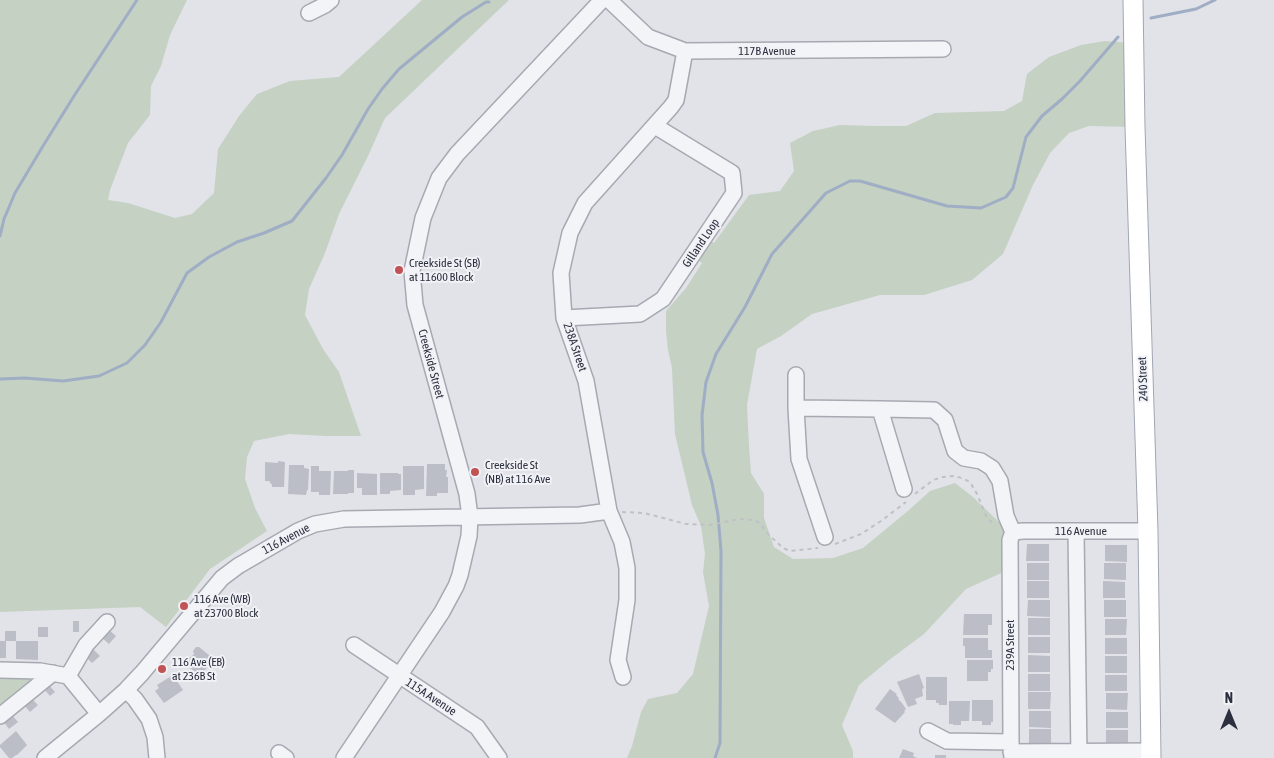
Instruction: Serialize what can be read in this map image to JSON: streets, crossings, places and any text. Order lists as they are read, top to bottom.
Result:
{
  "streets": {
    "main road": ["240 Street"],
    "street": [
      "117B Avenue",
      "Gilland Loop",
      "238A Street",
      "Creekside Street",
      "116 Avenue",
      "239A Street",
      "115A Avenue"
    ]
  },
  "crossings": [
    ["117B Avenue", "238A Street"],
    ["Gilland Loop", "238A Street"],
    ["238A Street", "116 Avenue"],
    ["Creekside Street", "116 Avenue"],
    ["Creekside Street", "115A Avenue"],
    ["240 Street", "116 Avenue"],
    ["116 Avenue", "239A Street"]
  ],
  "places": [
    "Creekside St (SB) at 11600 Block",
    "Creekside St (NB) at 116 Ave",
    "116 Ave (WB) at 23700 Block",
    "116 Ave (EB) at 236B St"
  ],
  "north": "top"
}
